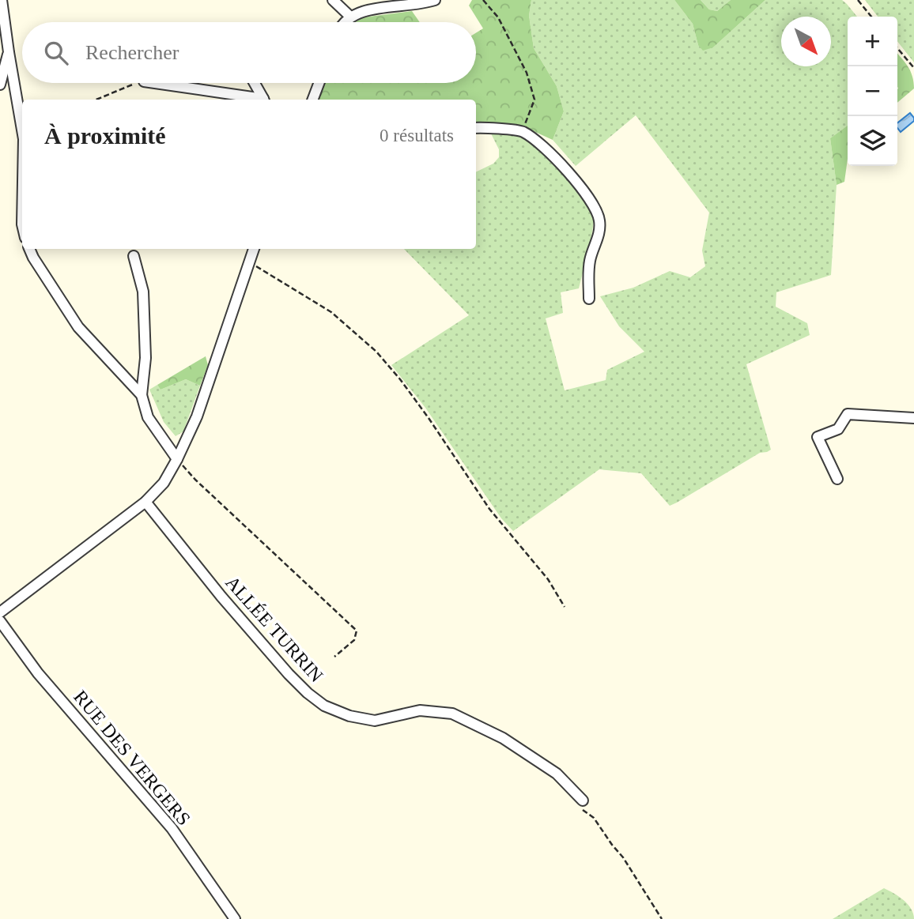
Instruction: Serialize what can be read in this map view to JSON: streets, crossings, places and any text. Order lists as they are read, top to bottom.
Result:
{
  "streets": {
    "street": ["ALLÉE TURRIN", "RUE DES VERGERS"]
  },
  "north": "bottom right",
  "page": {
    "map_buttons": ["+", "−"],
    "search": "Rechercher",
    "heading": ["À proximité", "0 résultats"]
  }
}
